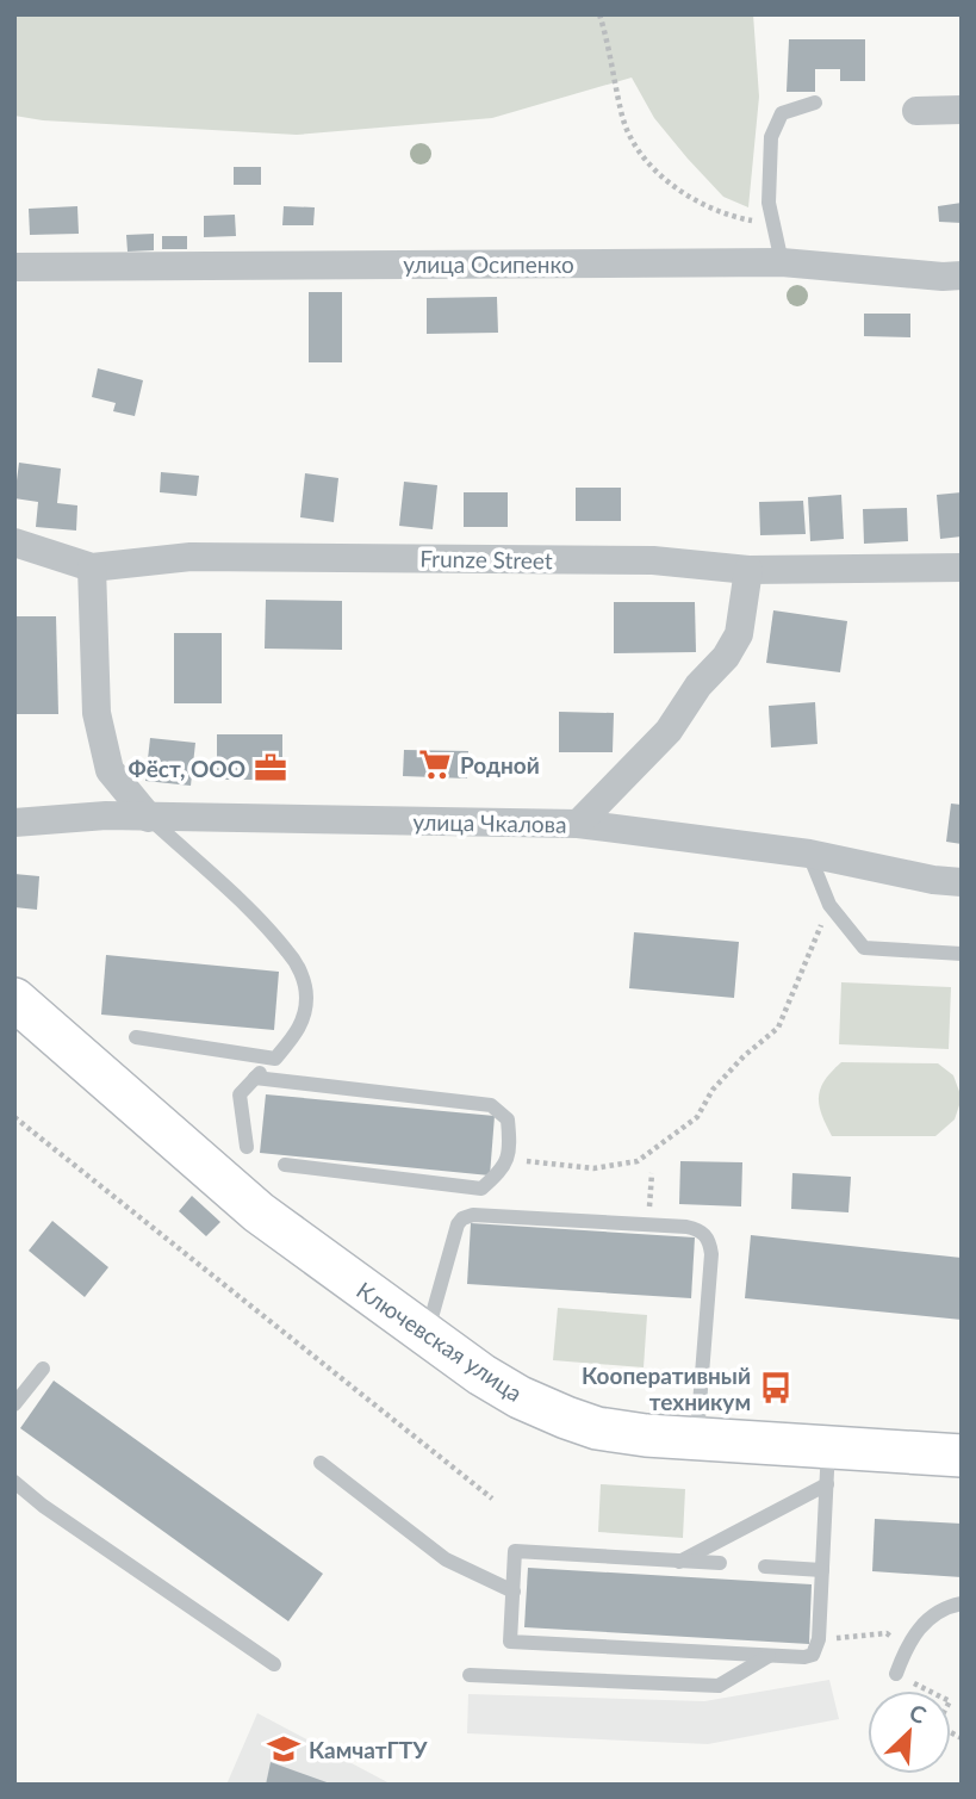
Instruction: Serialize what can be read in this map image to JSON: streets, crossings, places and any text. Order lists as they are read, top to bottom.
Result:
{
  "streets": {
    "main road": ["Ключевская улица"],
    "street": ["улица Осипенко", "Frunze Street", "улица Чкалова"]
  },
  "places": {
    "supermarket": ["Родной"],
    "office": ["Фёст, ООО"],
    "bus stop": ["Кооперативный техникум"],
    "school or university": ["КамчатГТУ"]
  },
  "north": "top right"
}
